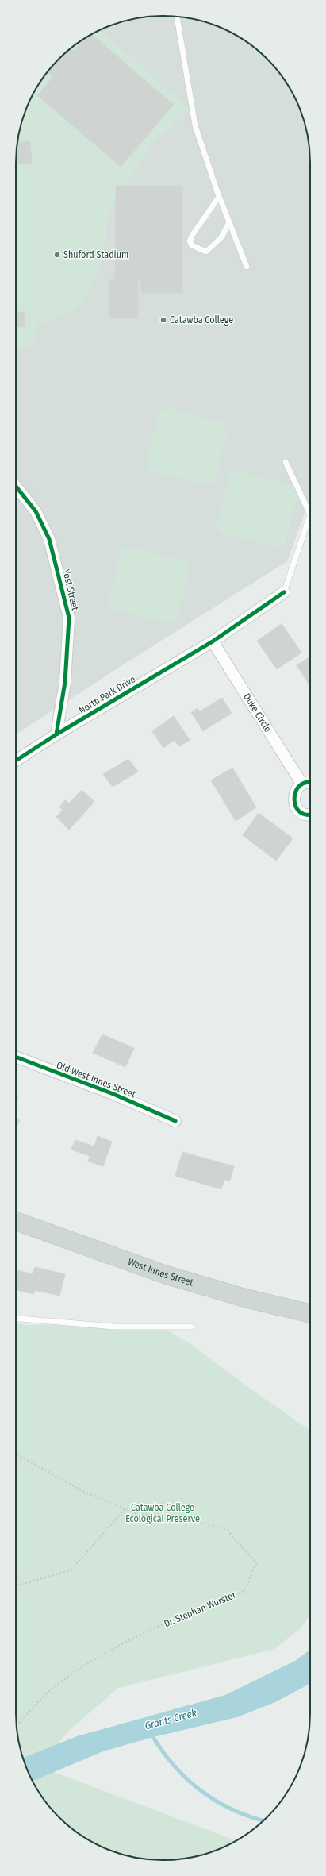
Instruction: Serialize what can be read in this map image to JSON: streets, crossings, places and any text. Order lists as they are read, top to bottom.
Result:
{
  "streets": {
    "main road": ["West Innes Street"],
    "street": [
      "Yost Street",
      "North Park Drive",
      "Duke Circle",
      "Old West Innes Street"
    ],
    "path": ["Dr. Stephan Wurster"]
  },
  "crossings": [
    ["Yost Street", "North Park Drive"],
    ["North Park Drive", "Duke Circle"]
  ],
  "water": ["Grants Creek"],
  "parks": ["Catawba College Ecological Preserve"],
  "places": ["Shuford Stadium", "Catawba College"]
}
